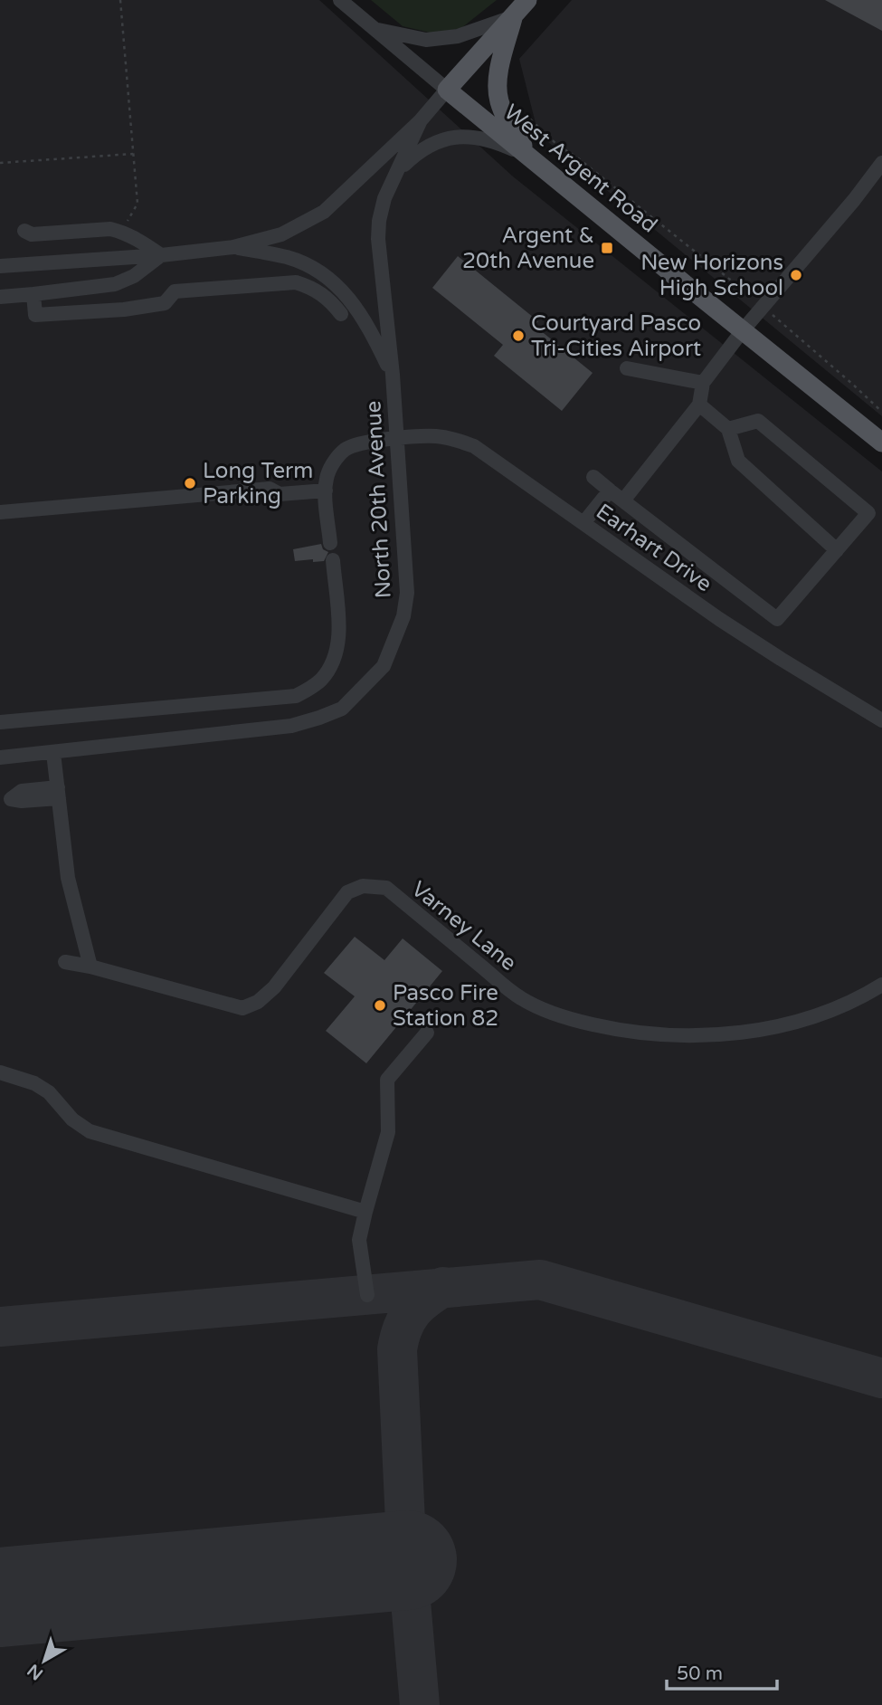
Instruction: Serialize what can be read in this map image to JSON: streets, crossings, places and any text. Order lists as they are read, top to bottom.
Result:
{
  "streets": {
    "main road": ["West Argent Road"],
    "street": ["North 20th Avenue", "Earhart Drive", "Varney Lane"]
  },
  "crossings": [
    ["West Argent Road", "North 20th Avenue"],
    ["North 20th Avenue", "Earhart Drive"]
  ],
  "places": {
    "transit": ["Argent & 20th Avenue"],
    "other": [
      "New Horizons High School",
      "Courtyard Pasco Tri-Cities Airport",
      "Long Term Parking",
      "Pasco Fire Station 82"
    ]
  },
  "scale_bar": "50 m",
  "north": "bottom left"
}
